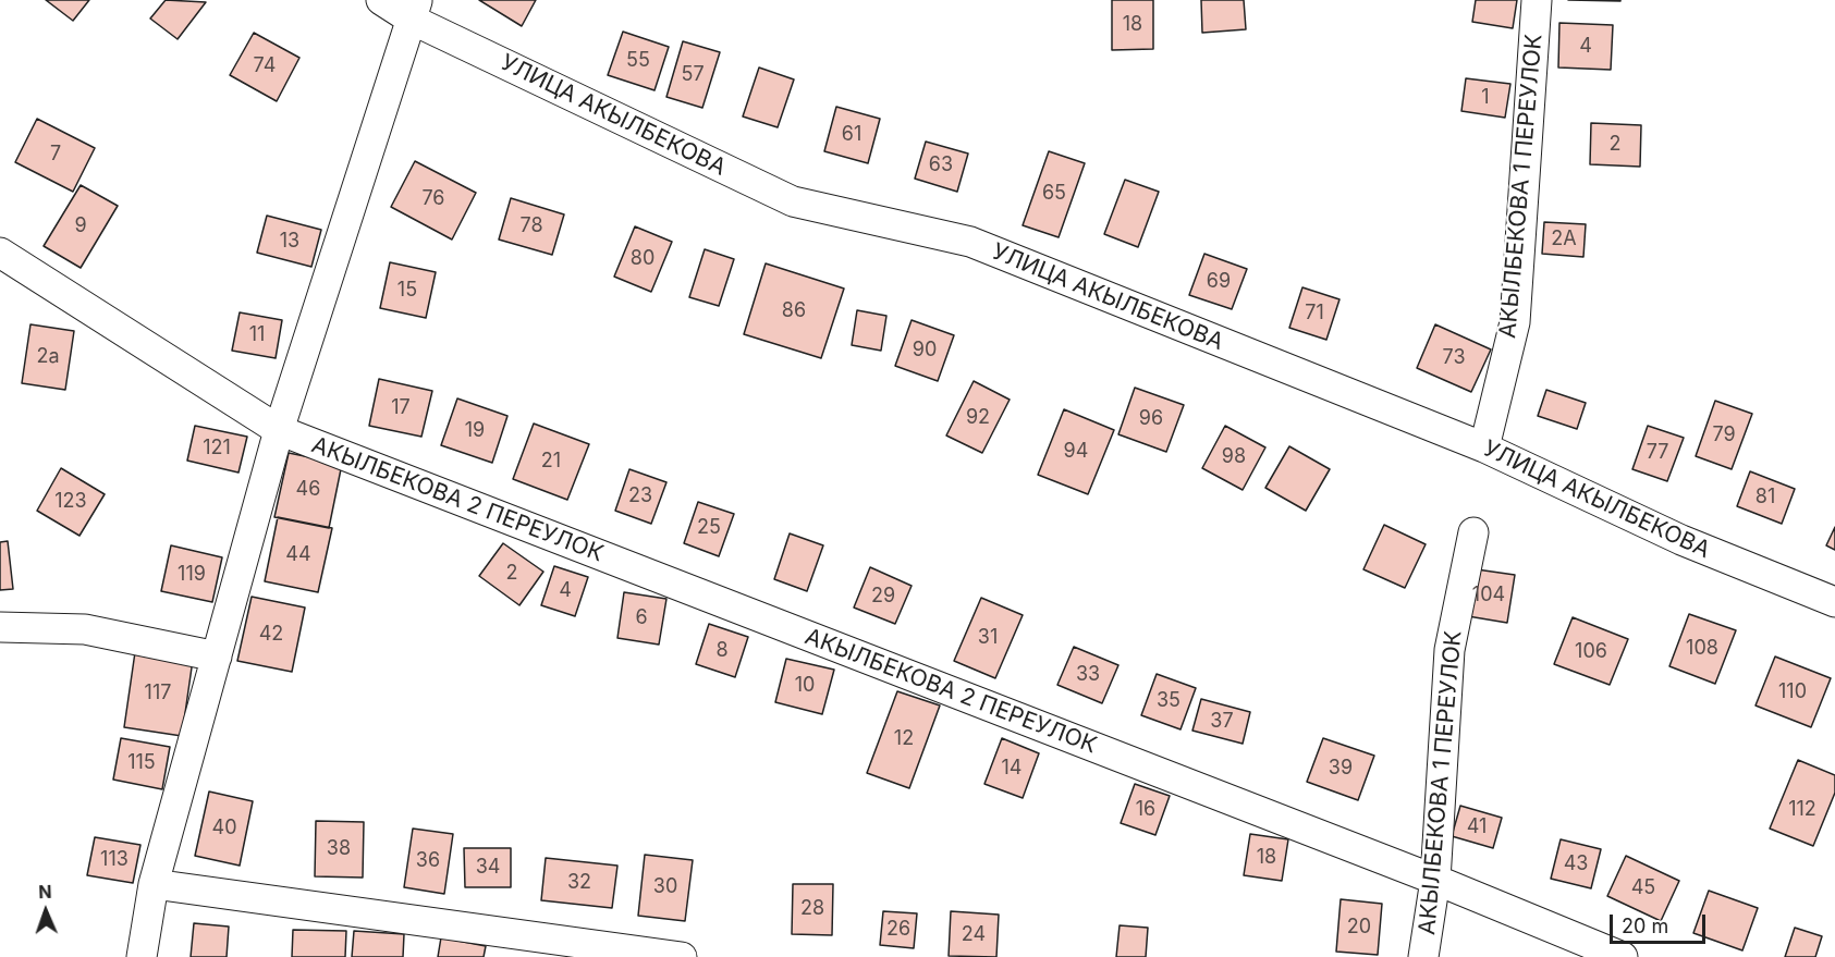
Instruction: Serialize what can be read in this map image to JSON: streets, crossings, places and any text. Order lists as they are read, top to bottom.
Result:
{
  "streets": {
    "street": ["УЛИЦА АКЫЛБЕКОВА", "АКЫЛБЕКОВА 1 ПЕРЕУЛОК", "АКЫЛБЕКОВА 2 ПЕРЕУЛОК"]
  },
  "crossings": [
    ["УЛИЦА АКЫЛБЕКОВА", "АКЫЛБЕКОВА 1 ПЕРЕУЛОК"],
    ["АКЫЛБЕКОВА 1 ПЕРЕУЛОК", "АКЫЛБЕКОВА 2 ПЕРЕУЛОК"]
  ],
  "house_numbers": [
    "18",
    "4",
    "55",
    "74",
    "57",
    "1",
    "61",
    "2",
    "7",
    "63",
    "65",
    "76",
    "9",
    "78",
    "2А",
    "13",
    "80",
    "69",
    "15",
    "86",
    "71",
    "11",
    "90",
    "2а",
    "73",
    "17",
    "92",
    "96",
    "19",
    "79",
    "121",
    "94",
    "77",
    "98",
    "21",
    "46",
    "23",
    "81",
    "123",
    "25",
    "44",
    "2",
    "119",
    "4",
    "104",
    "29",
    "6",
    "42",
    "31",
    "108",
    "8",
    "106",
    "33",
    "10",
    "110",
    "117",
    "35",
    "37",
    "12",
    "115",
    "14",
    "39",
    "16",
    "112",
    "41",
    "40",
    "38",
    "18",
    "113",
    "36",
    "43",
    "34",
    "32",
    "30",
    "45",
    "28",
    "20",
    "26",
    "24"
  ],
  "scale_bar": "20 m",
  "north": "top"
}
